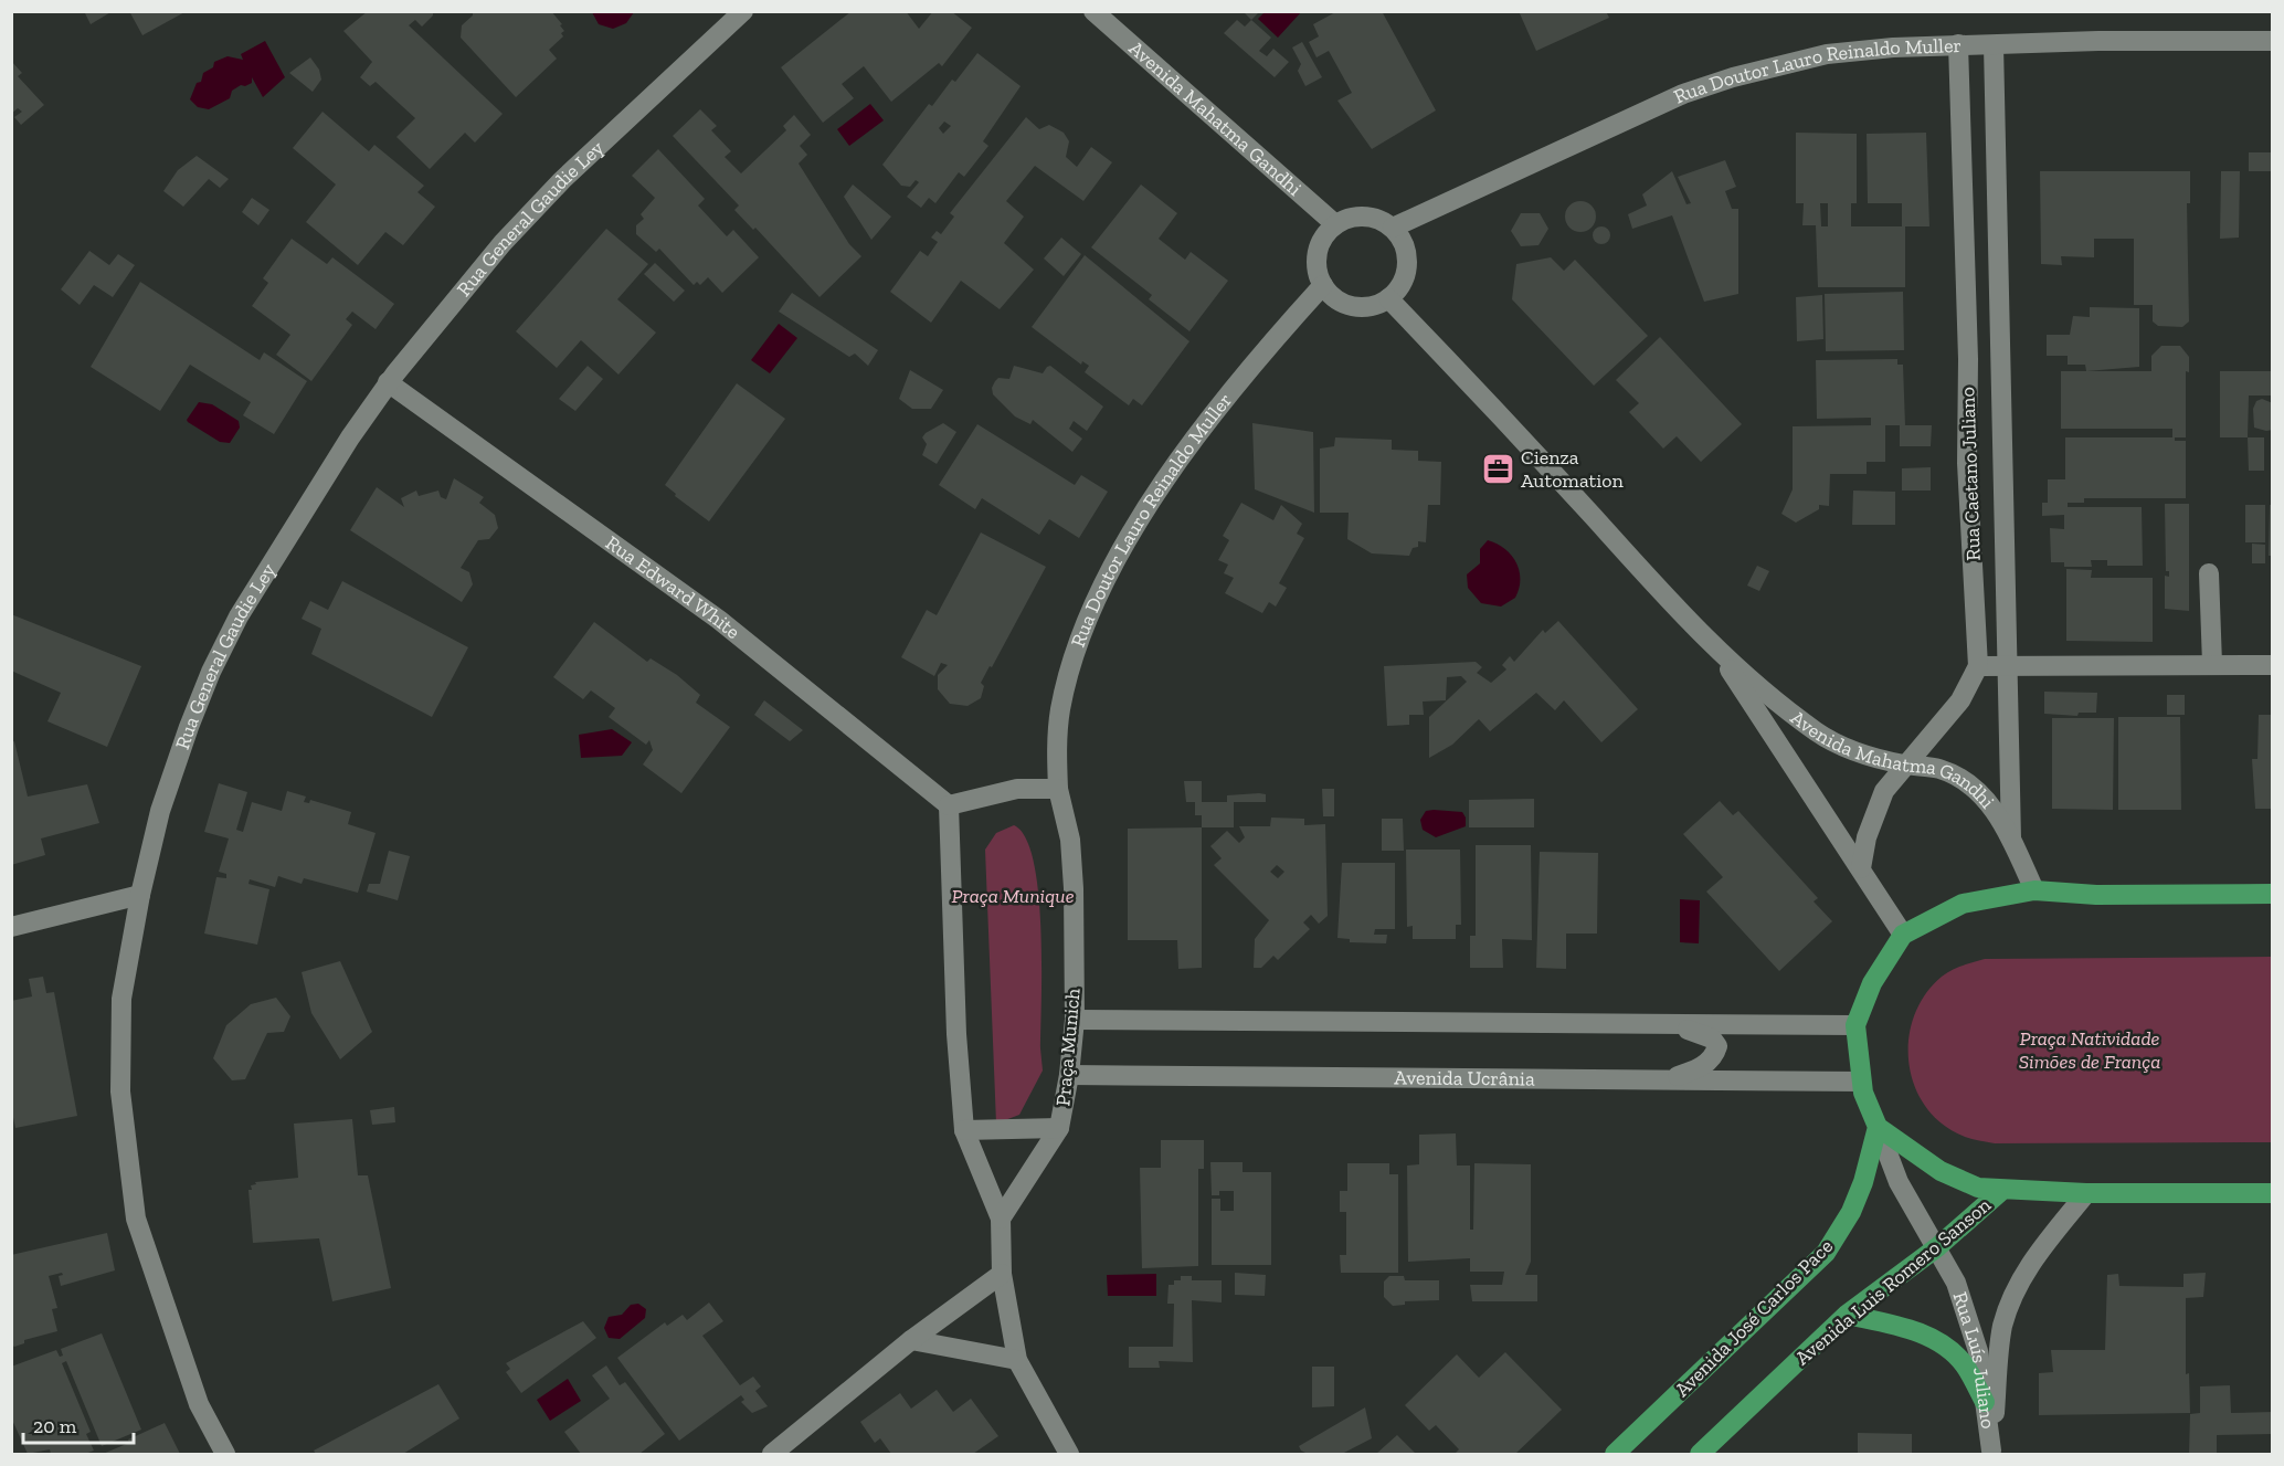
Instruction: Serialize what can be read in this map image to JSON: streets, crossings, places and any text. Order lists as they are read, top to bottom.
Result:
{
  "streets": {
    "main road": ["Avenida Luis Romero Sanson", "Avenida José Carlos Pace"],
    "street": [
      "Rua Doutor Lauro Reinaldo Muller",
      "Avenida Mahatma Gandhi",
      "Rua General Gaudie Ley",
      "Rua Caetano Juliano",
      "Rua Edward White",
      "Praça Munich",
      "Avenida Ucrânia",
      "Rua Luís Juliano"
    ]
  },
  "crossings": [
    ["Rua Doutor Lauro Reinaldo Muller", "Avenida Mahatma Gandhi"],
    ["Rua Doutor Lauro Reinaldo Muller", "Rua Caetano Juliano"],
    ["Rua Doutor Lauro Reinaldo Muller", "Praça Munich"],
    ["Avenida Mahatma Gandhi", "Rua Caetano Juliano"],
    ["Rua General Gaudie Ley", "Rua Edward White"],
    ["Praça Munich", "Avenida Ucrânia"],
    ["Avenida Luis Romero Sanson", "Rua Luís Juliano"],
    ["Avenida José Carlos Pace", "Rua Luís Juliano"]
  ],
  "parks": ["Praça Munique", "Praça Natividade Simões de França"],
  "places": {
    "office": ["Cienza Automation"]
  },
  "scale_bar": "20 m"
}
